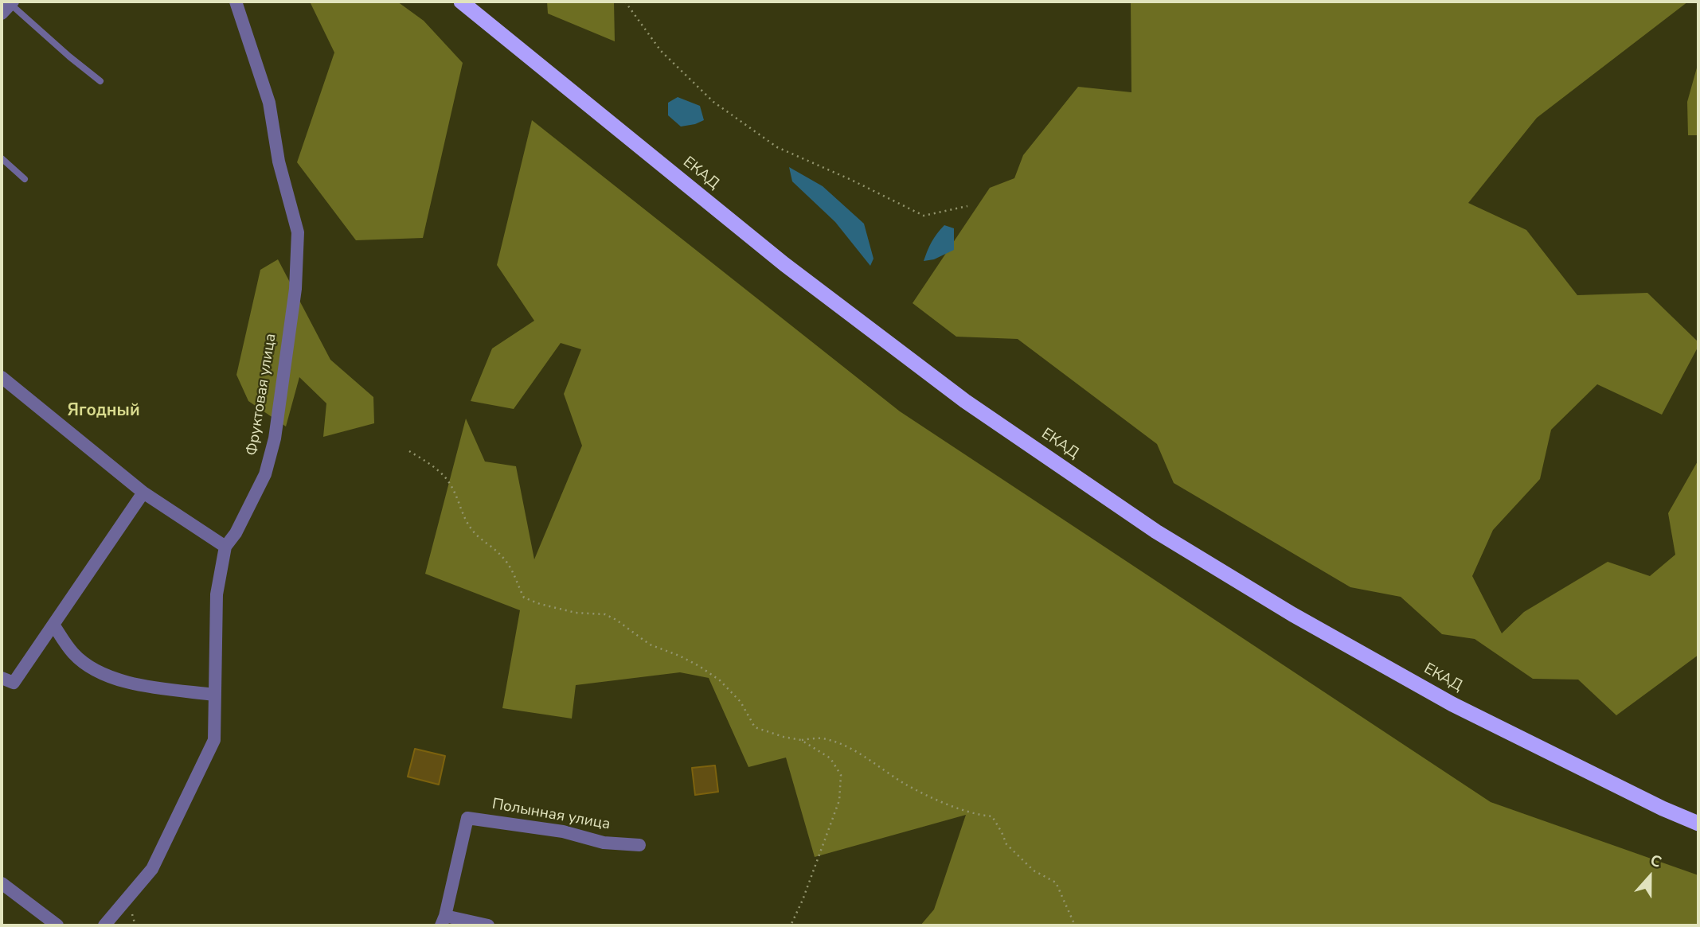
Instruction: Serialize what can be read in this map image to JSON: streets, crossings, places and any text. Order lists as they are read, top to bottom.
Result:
{
  "streets": {
    "highway": ["ЕКАД"],
    "street": ["Фруктовая улица", "Полынная улица"]
  },
  "districts": ["Ягодный"],
  "north": "top"
}
